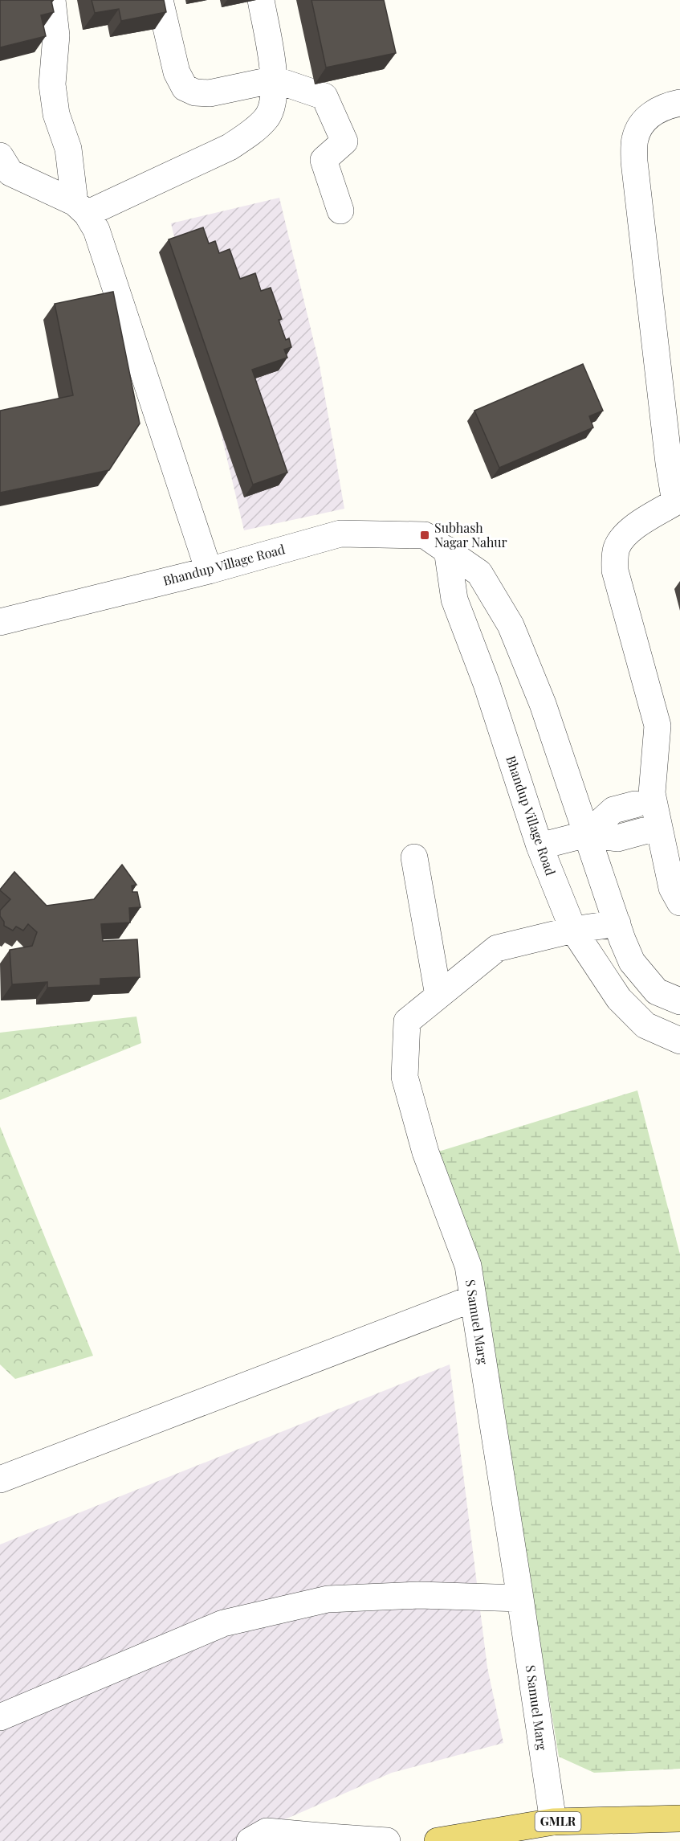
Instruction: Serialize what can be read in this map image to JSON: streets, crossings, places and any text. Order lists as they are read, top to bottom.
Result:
{
  "streets": {
    "main road": ["GMLR"],
    "street": ["Bhandup Village Road", "S Samuel Marg"]
  },
  "crossings": [
    ["Bhandup Village Road", "S Samuel Marg"],
    ["S Samuel Marg", "GMLR"]
  ],
  "places": {
    "transit": ["Subhash Nagar Nahur"]
  }
}
